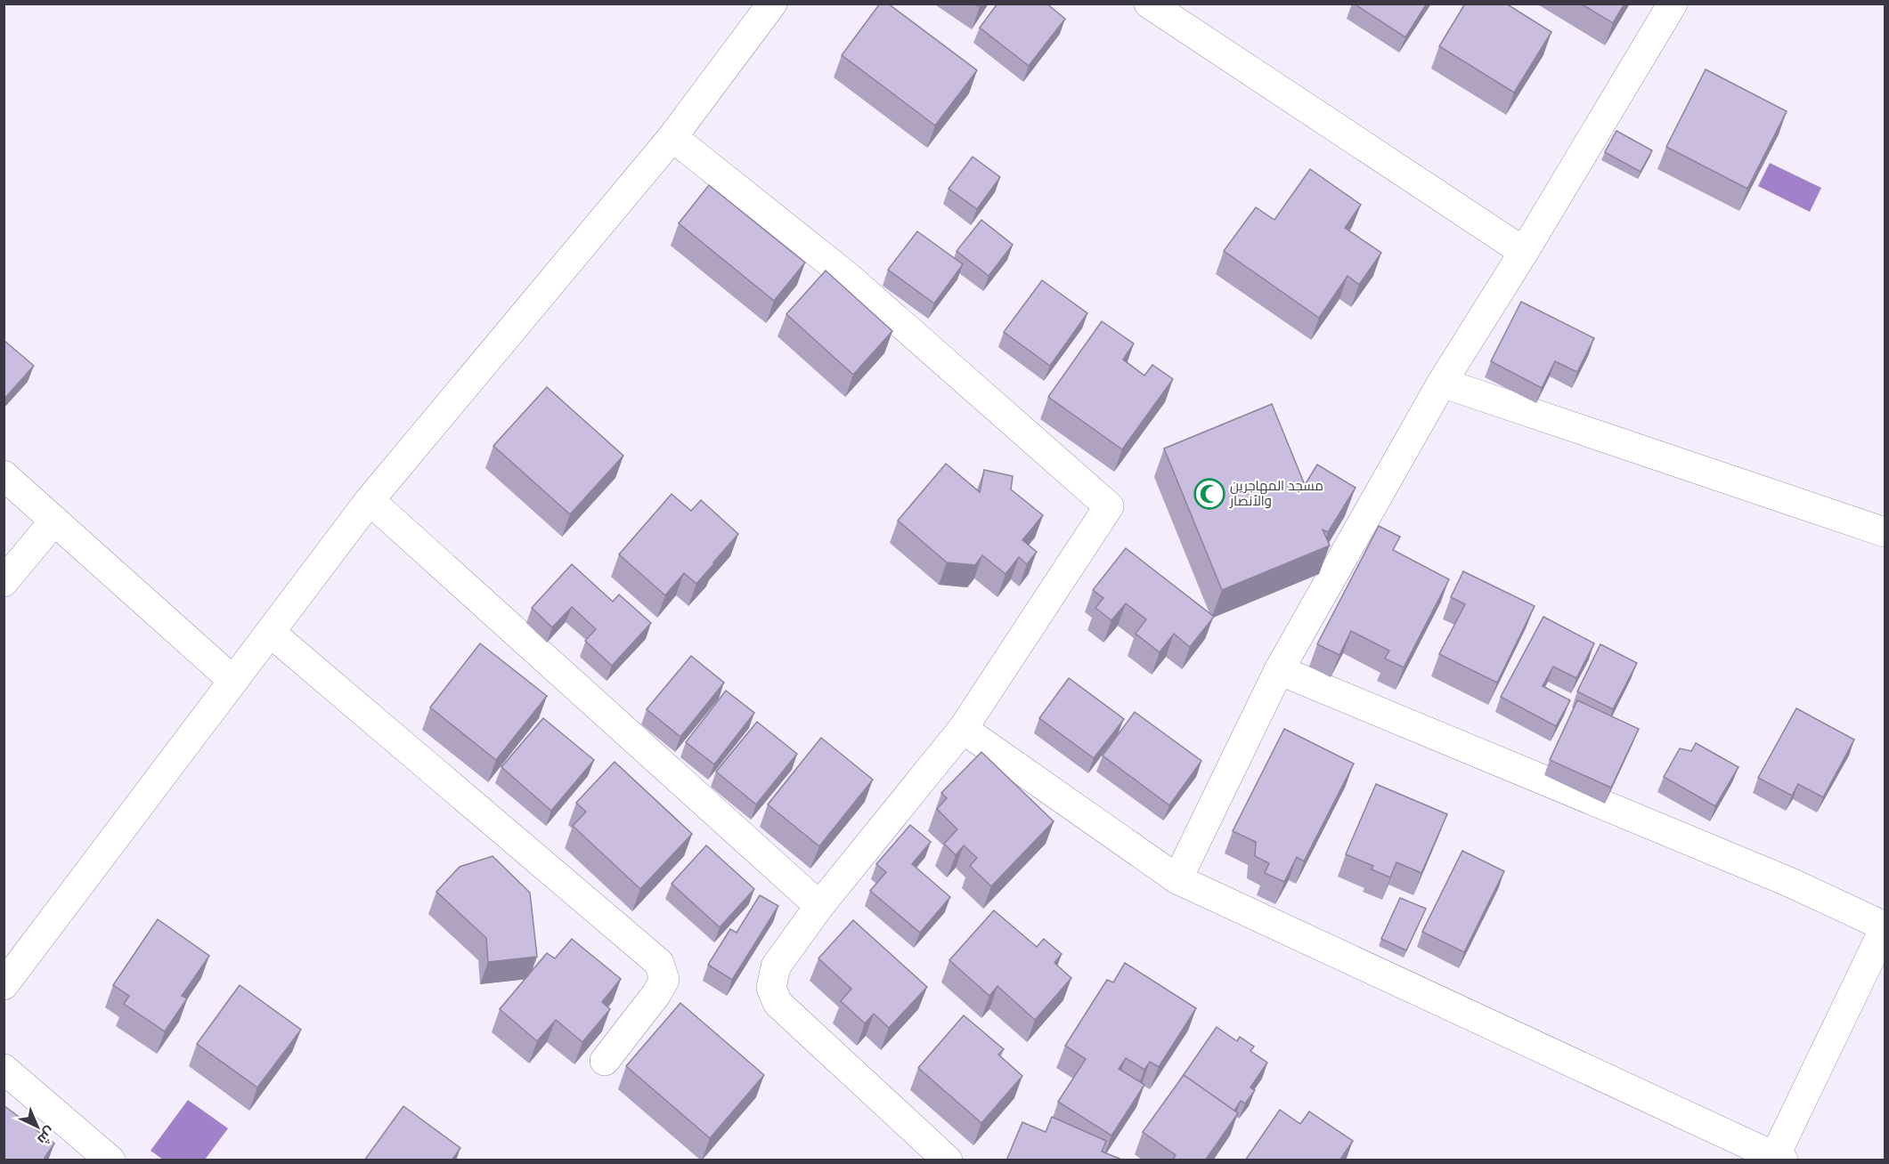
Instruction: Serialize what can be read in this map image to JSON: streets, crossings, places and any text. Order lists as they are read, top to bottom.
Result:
{
  "places": {
    "mosque": ["مسجد المهاجرين والأنصار"]
  },
  "north": "bottom right"
}
